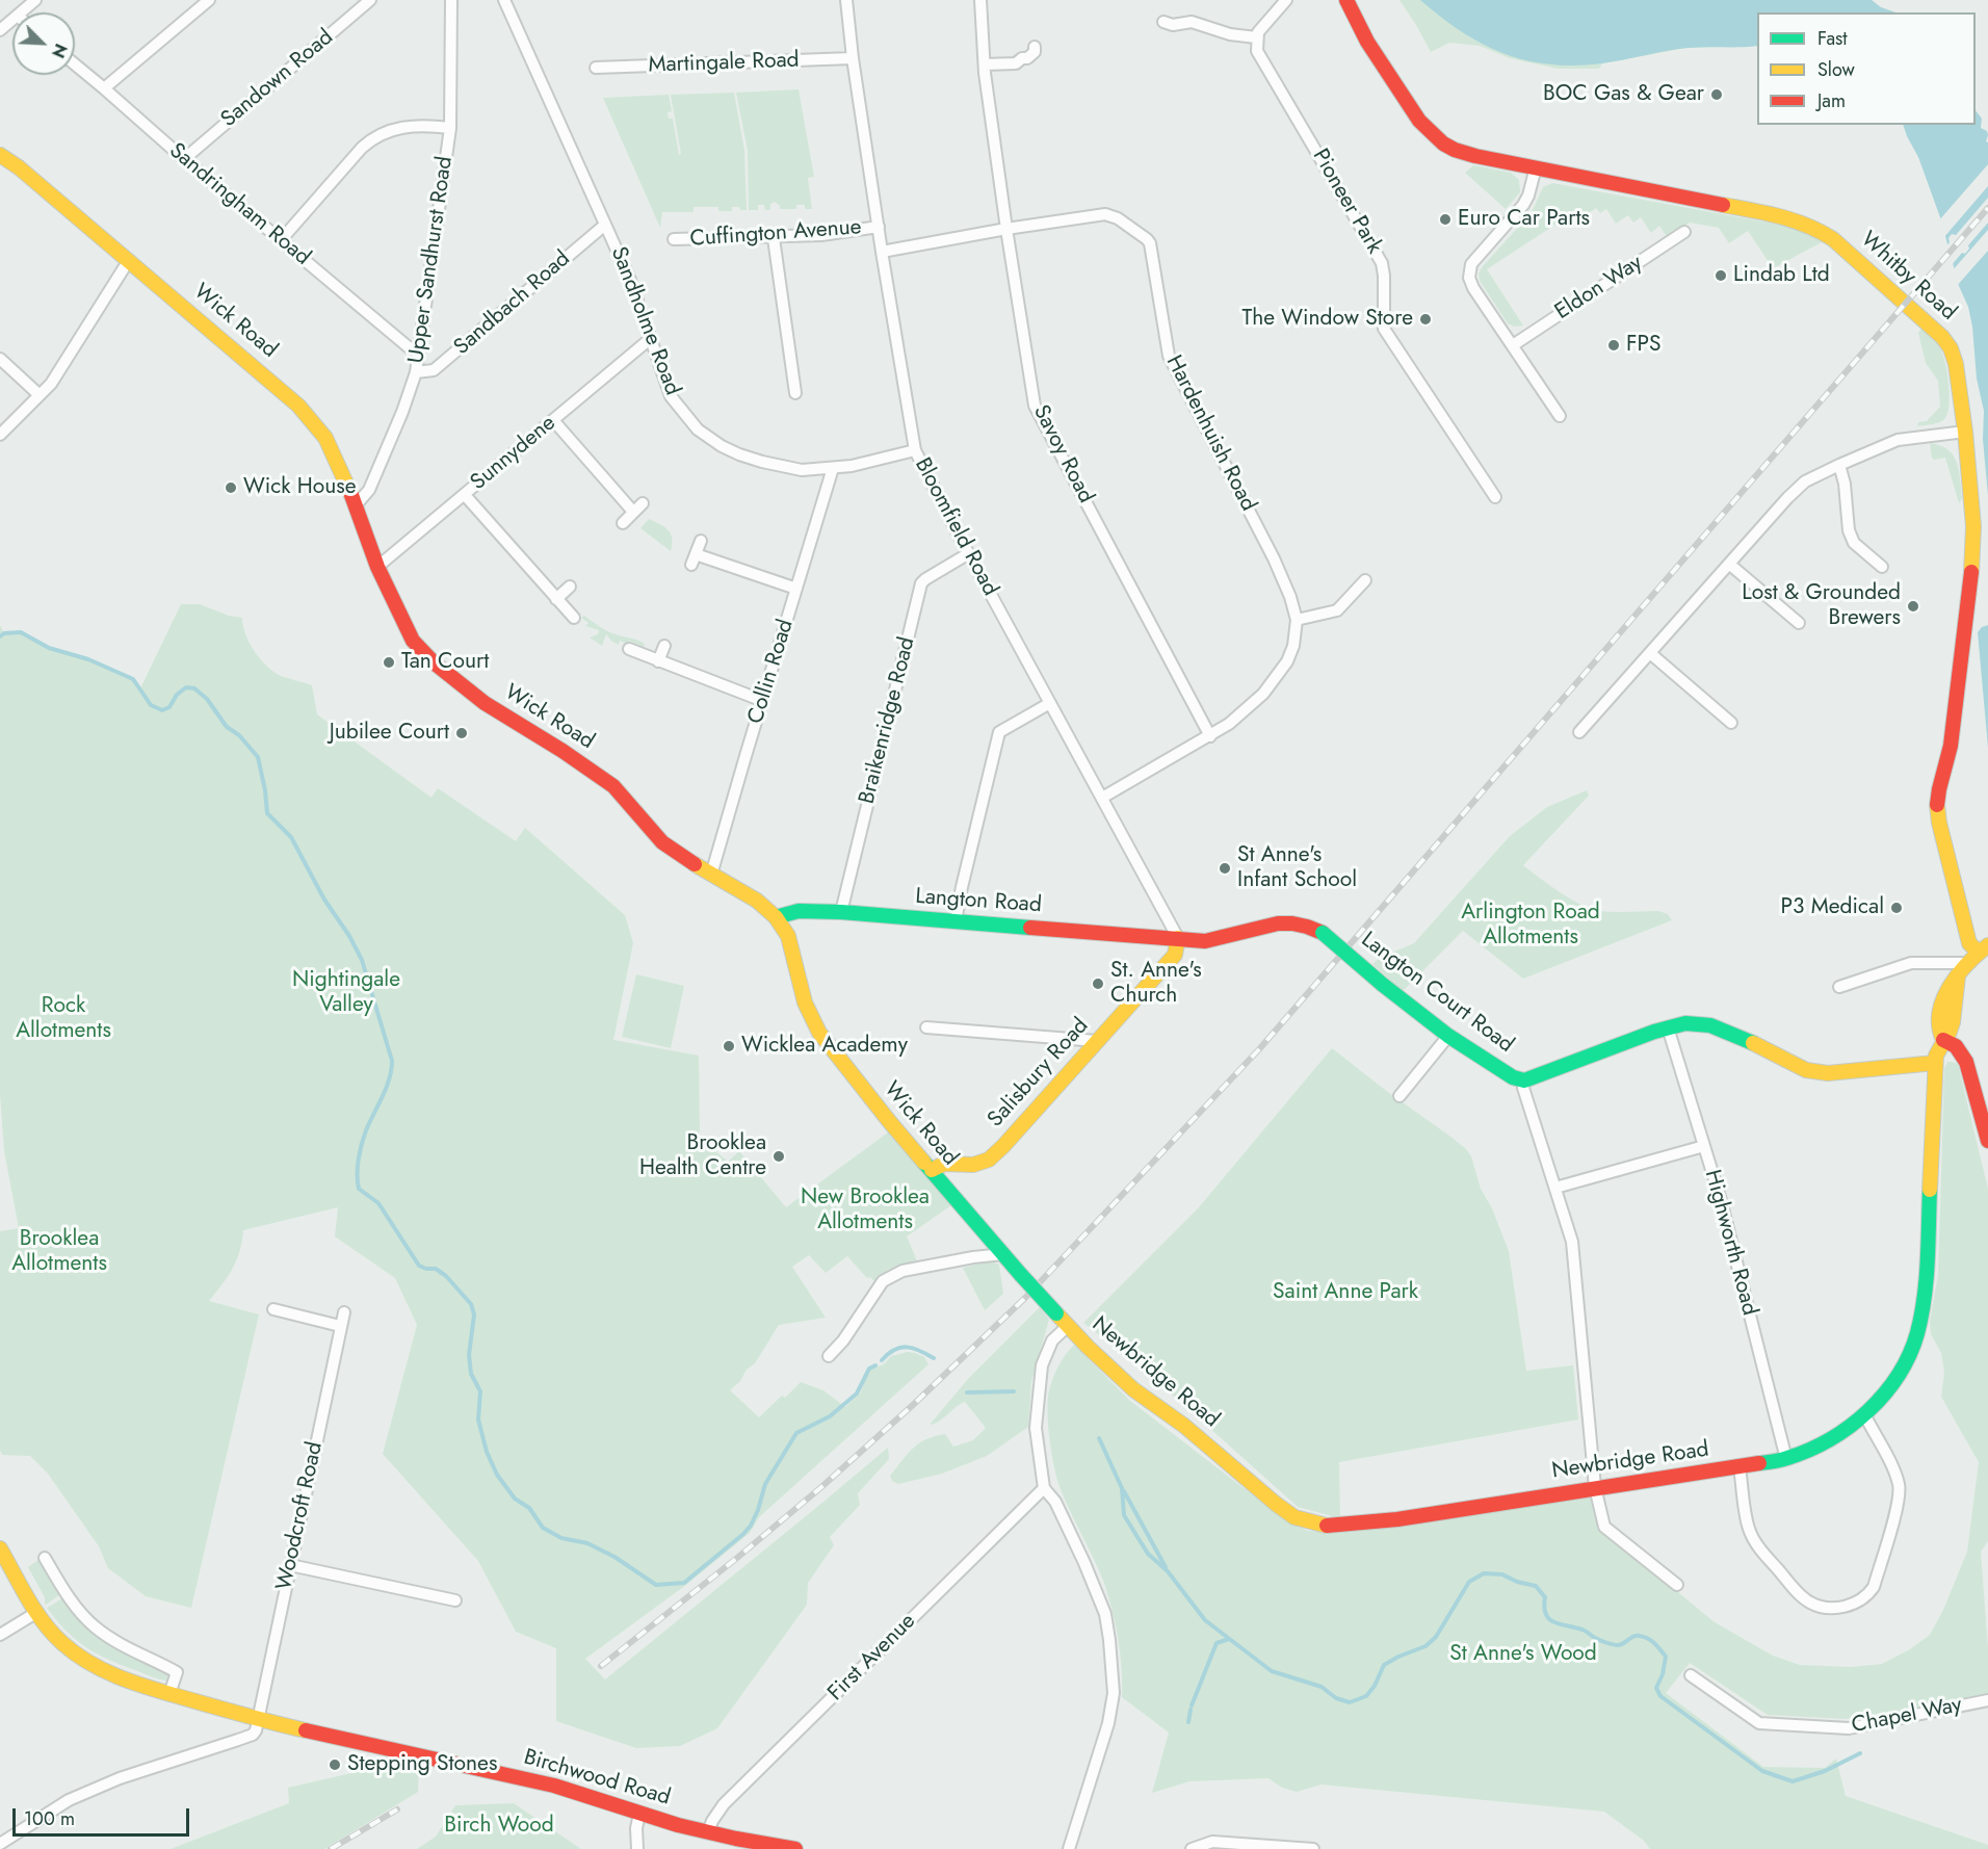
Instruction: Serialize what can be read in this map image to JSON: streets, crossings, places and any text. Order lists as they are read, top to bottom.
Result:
{
  "streets": {
    "street": [
      "Martingale Road",
      "Sandown Road",
      "Pioneer Park",
      "Sandringham Road",
      "Cuffington Avenue",
      "Upper Sandhurst Road",
      "Whitby Road",
      "Eldon Way",
      "Sandbach Road",
      "Wick Road",
      "Sandholme Road",
      "Hardenhuish Road",
      "Sunnydene",
      "Savoy Road",
      "Bloomfield Road",
      "Collin Road",
      "Braikenridge Road",
      "Langton Road",
      "Langton Court Road",
      "Salisbury Road",
      "Highworth Road",
      "Newbridge Road",
      "Woodcroft Road",
      "First Avenue",
      "Chapel Way",
      "Birchwood Road"
    ]
  },
  "crossings": [
    ["Martingale Road", "Bloomfield Road"],
    ["Sandown Road", "Sandringham Road"],
    ["Sandringham Road", "Upper Sandhurst Road"],
    ["Cuffington Avenue", "Bloomfield Road"],
    ["Upper Sandhurst Road", "Sandbach Road"],
    ["Upper Sandhurst Road", "Wick Road"],
    ["Whitby Road", "Newbridge Road"],
    ["Sandbach Road", "Sandholme Road"],
    ["Wick Road", "Sunnydene"],
    ["Wick Road", "Collin Road"],
    ["Wick Road", "Langton Road"],
    ["Wick Road", "Salisbury Road"],
    ["Wick Road", "Newbridge Road"],
    ["Sandholme Road", "Sunnydene"],
    ["Sandholme Road", "Bloomfield Road"],
    ["Sandholme Road", "Collin Road"],
    ["Hardenhuish Road", "Savoy Road"],
    ["Hardenhuish Road", "Bloomfield Road"],
    ["Bloomfield Road", "Braikenridge Road"],
    ["Bloomfield Road", "Langton Road"],
    ["Bloomfield Road", "Langton Court Road"],
    ["Bloomfield Road", "Salisbury Road"],
    ["Braikenridge Road", "Langton Road"],
    ["Langton Road", "Langton Court Road"],
    ["Langton Road", "Salisbury Road"],
    ["Langton Court Road", "Salisbury Road"],
    ["Langton Court Road", "Newbridge Road"],
    ["Highworth Road", "Newbridge Road"],
    ["Woodcroft Road", "Birchwood Road"],
    ["First Avenue", "Birchwood Road"]
  ],
  "parks": [
    "Arlington Road Allotments",
    "Nightingale Valley",
    "Rock Allotments",
    "New Brooklea Allotments",
    "Brooklea Allotments",
    "Saint Anne Park",
    "St Anne's Wood",
    "Birch Wood"
  ],
  "places": [
    "BOC Gas & Gear",
    "Euro Car Parts",
    "Lindab Ltd",
    "The Window Store",
    "FPS",
    "Wick House",
    "Lost & Grounded Brewers",
    "Tan Court",
    "Jubilee Court",
    "St Anne's Infant School",
    "P3 Medical",
    "St. Anne's Church",
    "Wicklea Academy",
    "Brooklea Health Centre",
    "Stepping Stones"
  ],
  "legend": ["Fast", "Slow", "Jam"],
  "scale_bar": "100 m",
  "north": "bottom right"
}
